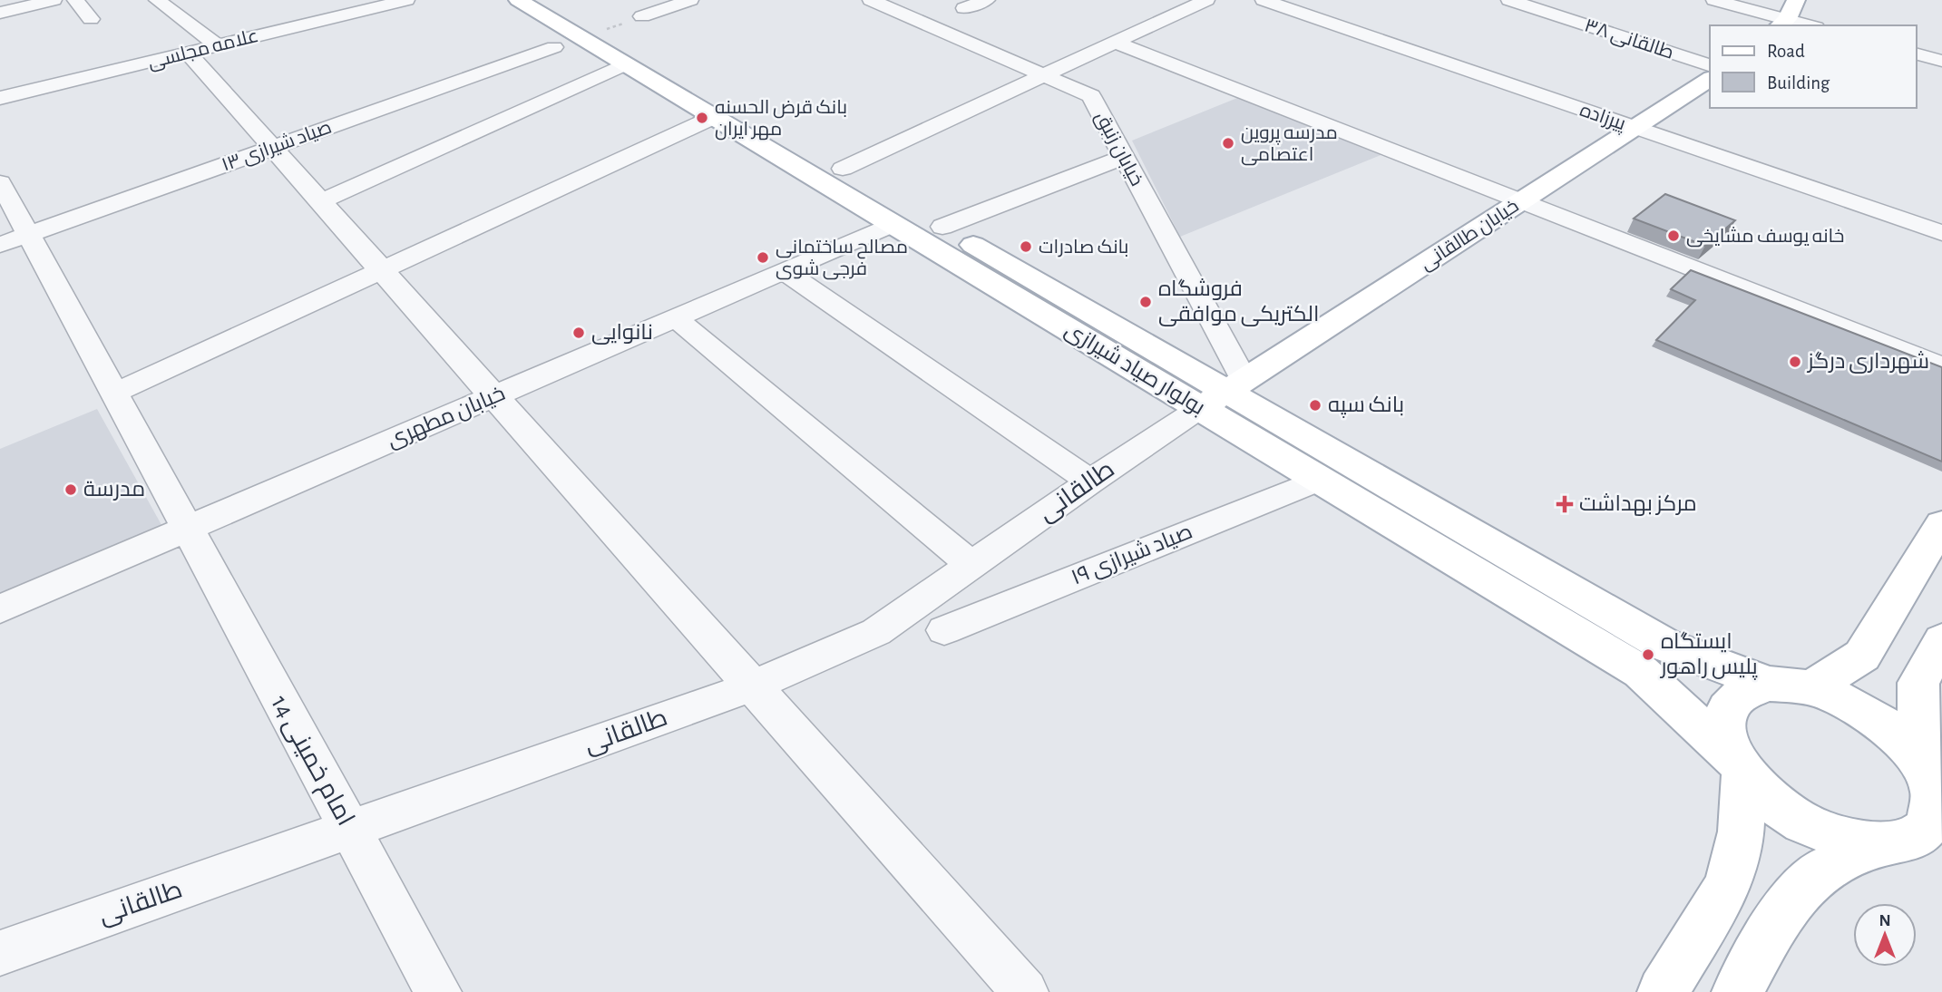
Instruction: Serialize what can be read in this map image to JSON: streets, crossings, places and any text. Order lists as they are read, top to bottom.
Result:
{
  "streets": {
    "main road": ["خیابان طالقانی", "بولوار صیاد شیرازی"],
    "street": [
      "طالقانی ۳۸",
      "علامه مجلسی",
      "پیرزاده",
      "صیاد شیرازی ۱۳",
      "خیابان زنبق",
      "خیابان مطهری",
      "طالقانی",
      "صیاد شیرازی ۱۹",
      "امام خمینی 14"
    ]
  },
  "crossings": [
    ["پیرزاده", "خیابان طالقانی"],
    ["صیاد شیرازی ۱۳", "امام خمینی 14"],
    ["خیابان زنبق", "خیابان طالقانی"],
    ["خیابان زنبق", "بولوار صیاد شیرازی"],
    ["خیابان زنبق", "طالقانی"],
    ["خیابان طالقانی", "بولوار صیاد شیرازی"],
    ["خیابان طالقانی", "طالقانی"],
    ["بولوار صیاد شیرازی", "خیابان مطهری"],
    ["بولوار صیاد شیرازی", "طالقانی"],
    ["بولوار صیاد شیرازی", "صیاد شیرازی ۱۹"],
    ["خیابان مطهری", "امام خمینی 14"],
    ["طالقانی", "امام خمینی 14"]
  ],
  "places": {
    "other": [
      "بانک قرض الحسنه مهر ایران",
      "مدرسه پروین اعتصامی",
      "خانه یوسف مشایخی",
      "بانک صادرات",
      "مصالح ساختمانی فرجی شوی",
      "فروشگاه الکتریکی موافقی",
      "نانوایی",
      "شهرداری درگز",
      "بانک سپه",
      "مدرسة",
      "ایستگاه پلیس راهور"
    ],
    "health": ["مرکز بهداشت"]
  },
  "legend": ["Road", "Building"],
  "north": "top"
}
